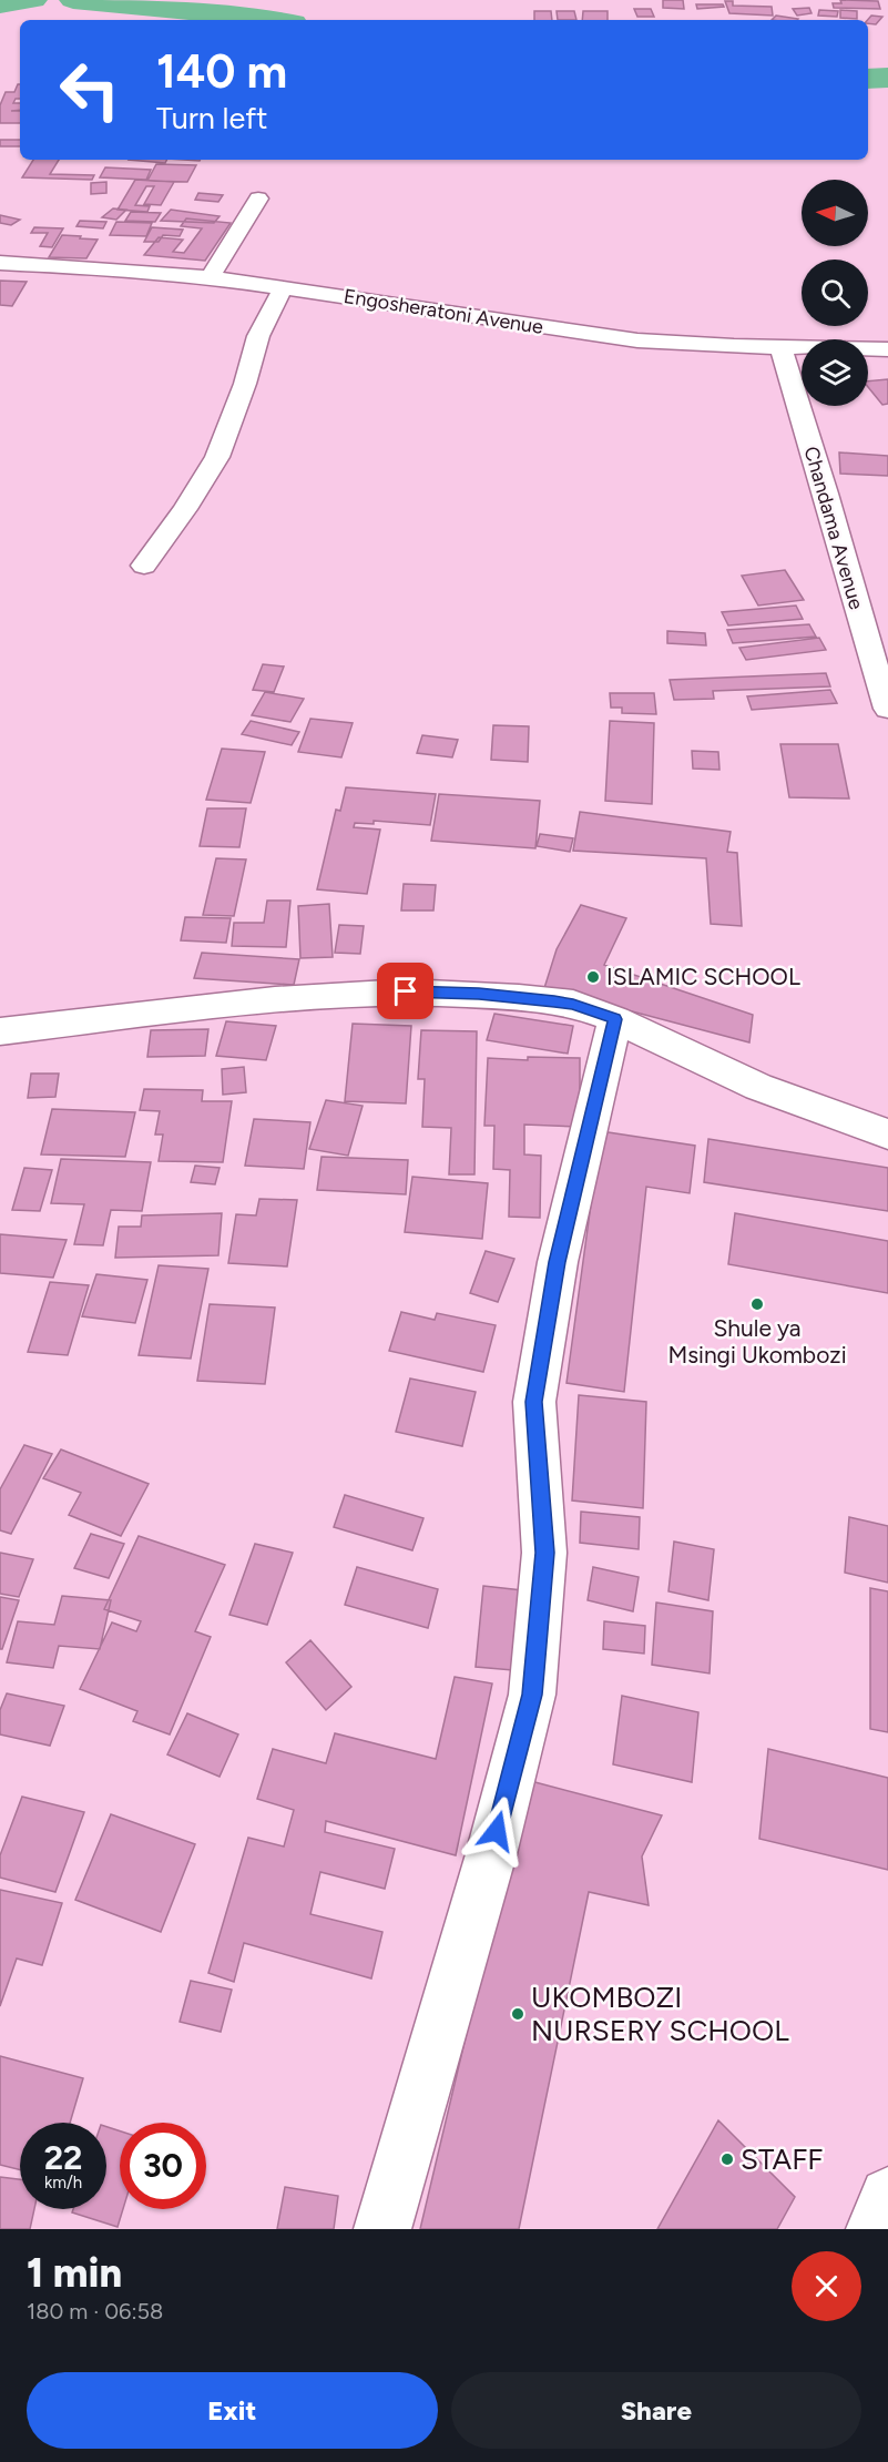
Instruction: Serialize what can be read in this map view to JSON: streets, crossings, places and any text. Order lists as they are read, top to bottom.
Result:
{
  "streets": {
    "street": ["Engosheratoni Avenue", "Chandama Avenue"]
  },
  "crossings": [
    ["Engosheratoni Avenue", "Chandama Avenue"]
  ],
  "places": [
    "ISLAMIC SCHOOL",
    "Shule ya Msingi Ukombozi",
    "UKOMBOZI NURSERY SCHOOL",
    "STAFF"
  ],
  "north": "left",
  "page": {
    "turn": ["140 m", "Turn left"],
    "speed": "22 km/h",
    "limit": "30",
    "heading": ["1 min", "180 m · 06:58"],
    "buttons": ["Exit", "Share"]
  }
}
